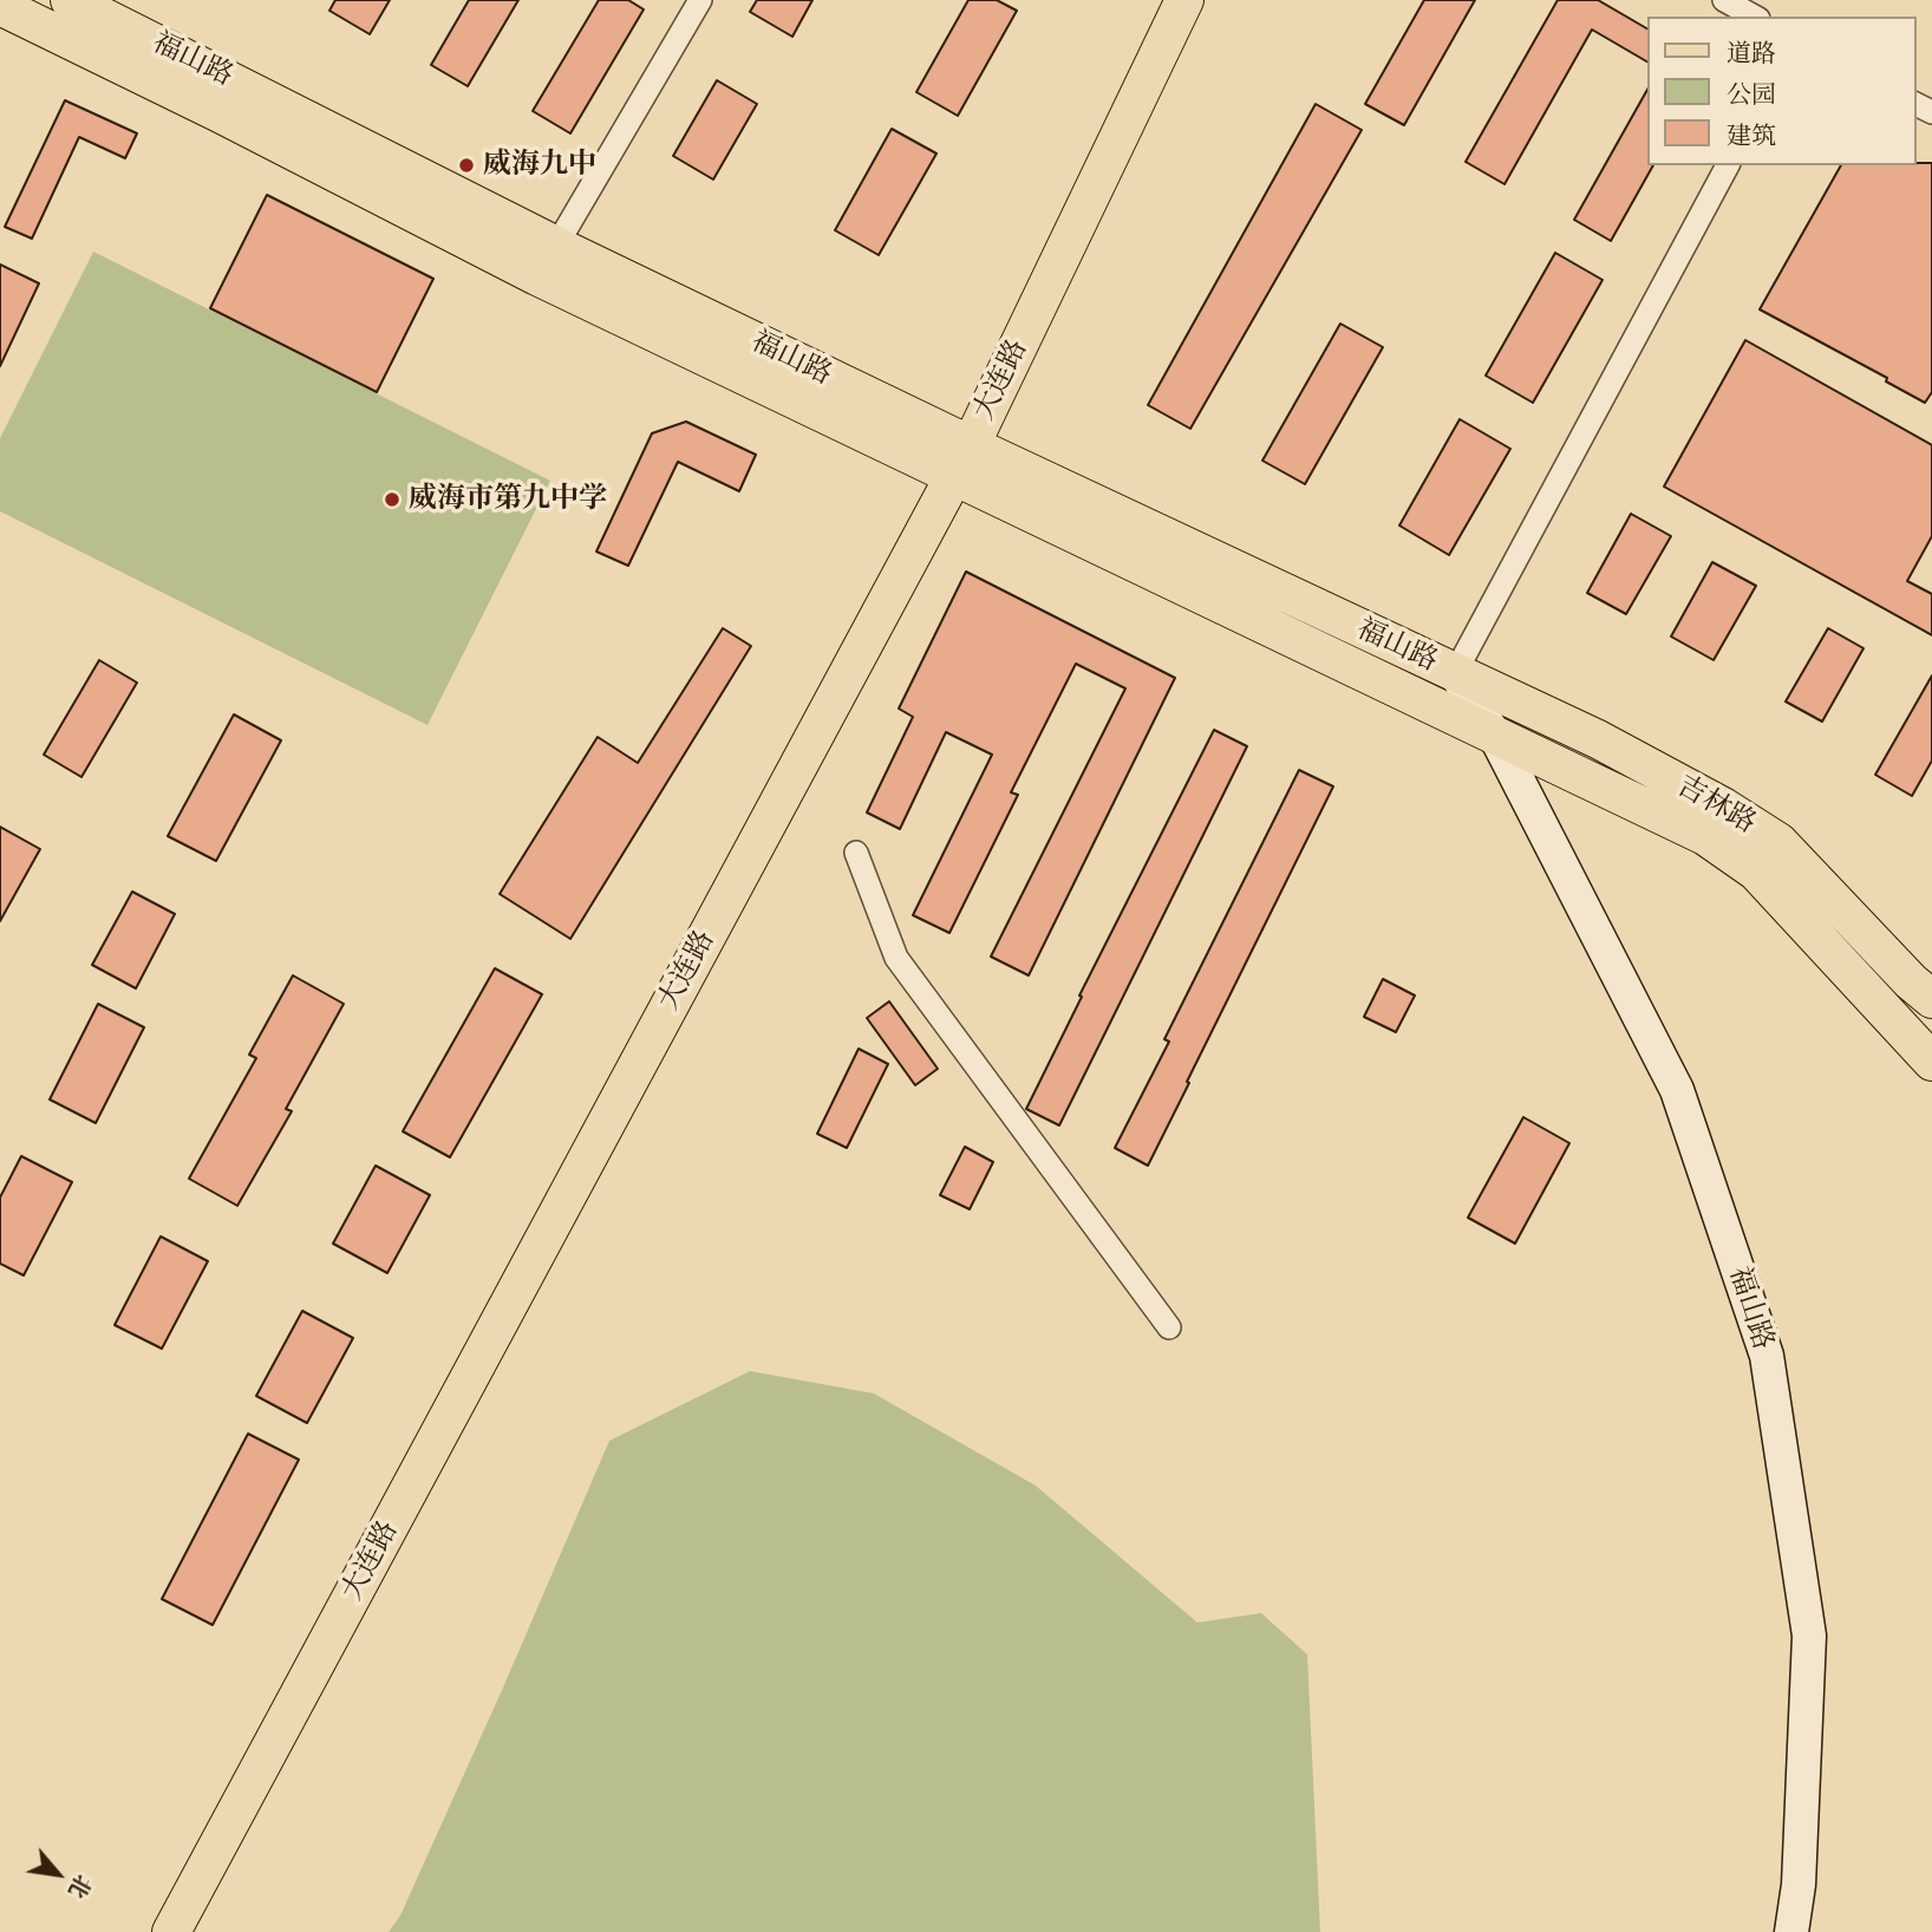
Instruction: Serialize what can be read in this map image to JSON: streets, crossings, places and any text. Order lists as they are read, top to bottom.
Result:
{
  "streets": {
    "main road": ["福山路", "大连路", "吉林路"]
  },
  "crossings": [
    ["福山路", "大连路"],
    ["福山路", "吉林路"]
  ],
  "places": ["威海九中", "威海市第九中学"],
  "legend": ["道路", "公园", "建筑"],
  "north": "bottom right"
}
